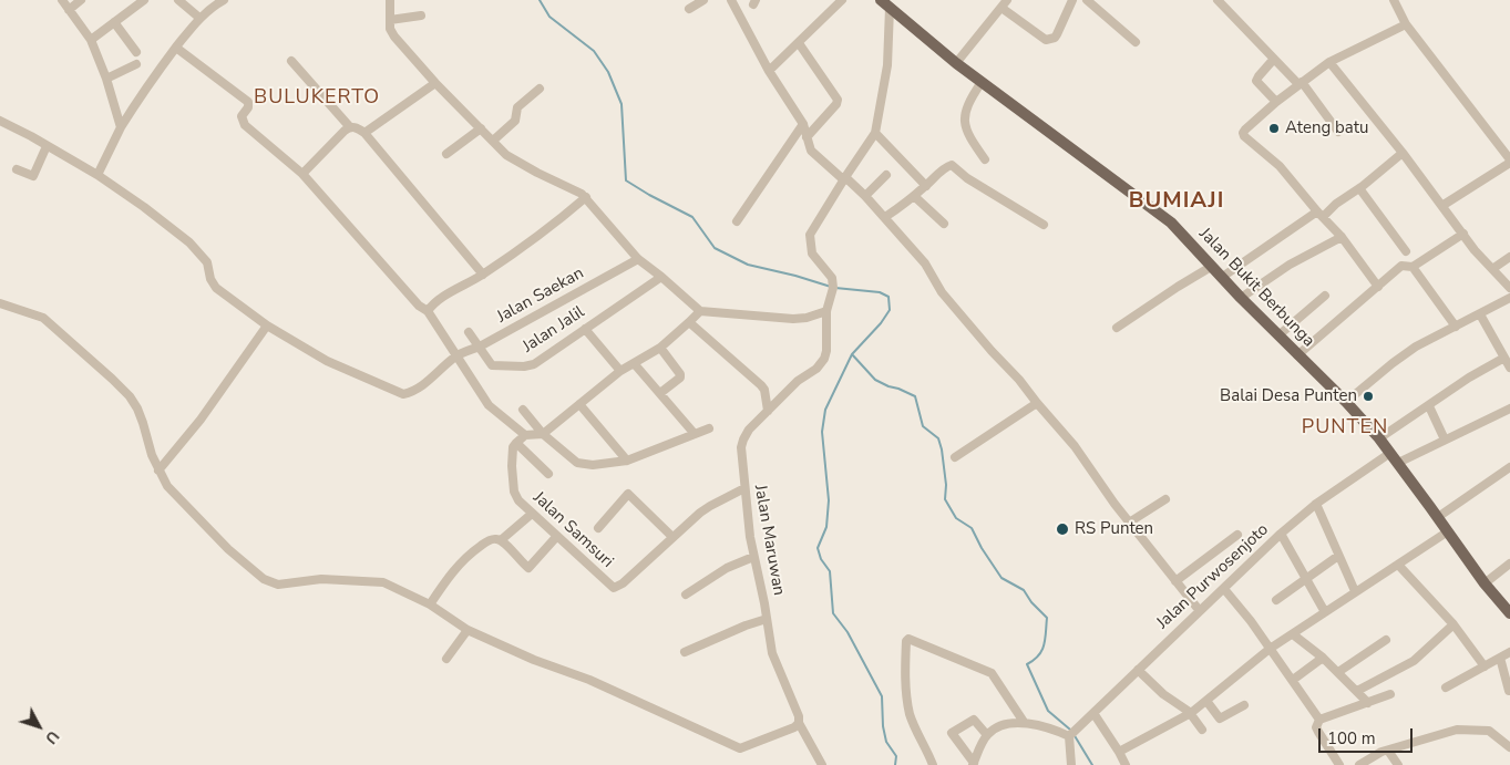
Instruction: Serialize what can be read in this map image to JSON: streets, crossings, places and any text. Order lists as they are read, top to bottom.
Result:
{
  "streets": {
    "main road": ["Jalan Bukit Berbunga"],
    "street": [
      "Jalan Saekan",
      "Jalan Jalil",
      "Jalan Samsuri",
      "Jalan Maruwan",
      "Jalan Purwosenjoto"
    ]
  },
  "crossings": [
    ["Jalan Bukit Berbunga", "Jalan Purwosenjoto"],
    ["Jalan Saekan", "Jalan Jalil"],
    ["Jalan Samsuri", "Jalan Maruwan"]
  ],
  "districts": ["BULUKERTO", "BUMIAJI", "PUNTEN"],
  "places": ["Ateng batu", "Balai Desa Punten", "RS Punten"],
  "scale_bar": "100 m",
  "north": "bottom right"
}
